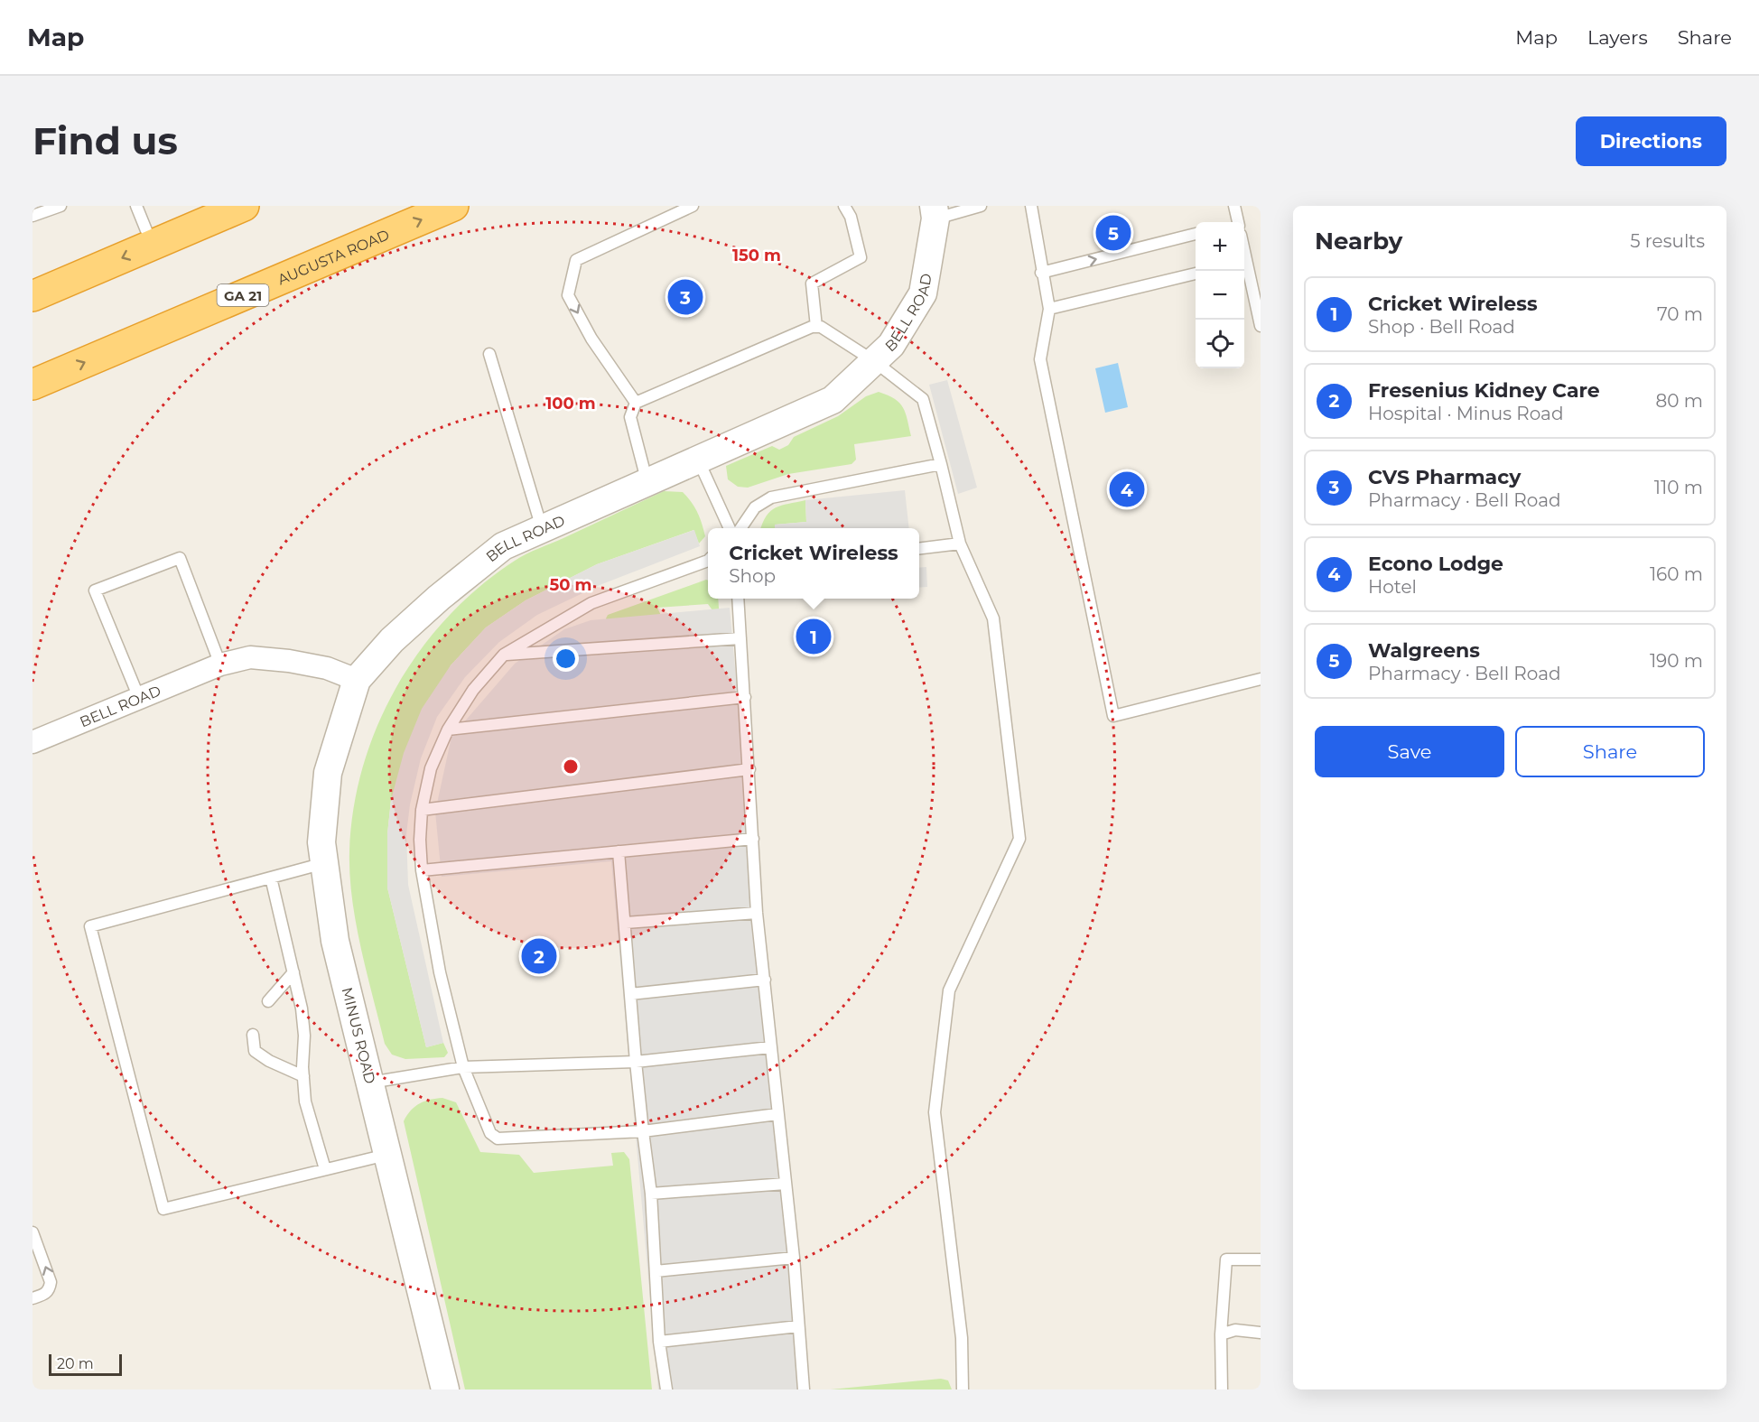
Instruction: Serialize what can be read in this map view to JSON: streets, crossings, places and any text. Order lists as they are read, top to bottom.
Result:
{
  "streets": {
    "highway": ["AUGUSTA ROAD", "GA 21"],
    "street": ["BELL ROAD", "MINUS ROAD"]
  },
  "crossings": [
    ["BELL ROAD", "MINUS ROAD"]
  ],
  "scale_bar": "20 m",
  "page": {
    "header": "Map",
    "nav": ["Map", "Layers", "Share"],
    "buttons": [
      "Directions",
      ["Save", "Share"]
    ],
    "title": "Find us",
    "heading": ["Nearby", "5 results"],
    "pins": [
      "5",
      "3",
      "4",
      "1",
      "2"
    ],
    "map_buttons": ["+", "−"],
    "list": [
      {
        "mark": "1",
        "name": "Cricket Wireless",
        "note": "Shop · Bell Road",
        "value": "70 m"
      },
      {
        "mark": "2",
        "name": "Fresenius Kidney Care",
        "note": "Hospital · Minus Road",
        "value": "80 m"
      },
      {
        "mark": "3",
        "name": "CVS Pharmacy",
        "note": "Pharmacy · Bell Road",
        "value": "110 m"
      },
      {
        "mark": "4",
        "name": "Econo Lodge",
        "note": "Hotel",
        "value": "160 m"
      },
      {
        "mark": "5",
        "name": "Walgreens",
        "note": "Pharmacy · Bell Road",
        "value": "190 m"
      }
    ],
    "popup": ["Cricket Wireless", "Shop"],
    "scale": "20 m"
  },
  "rings": ["150 m", "100 m", "50 m"]
}
